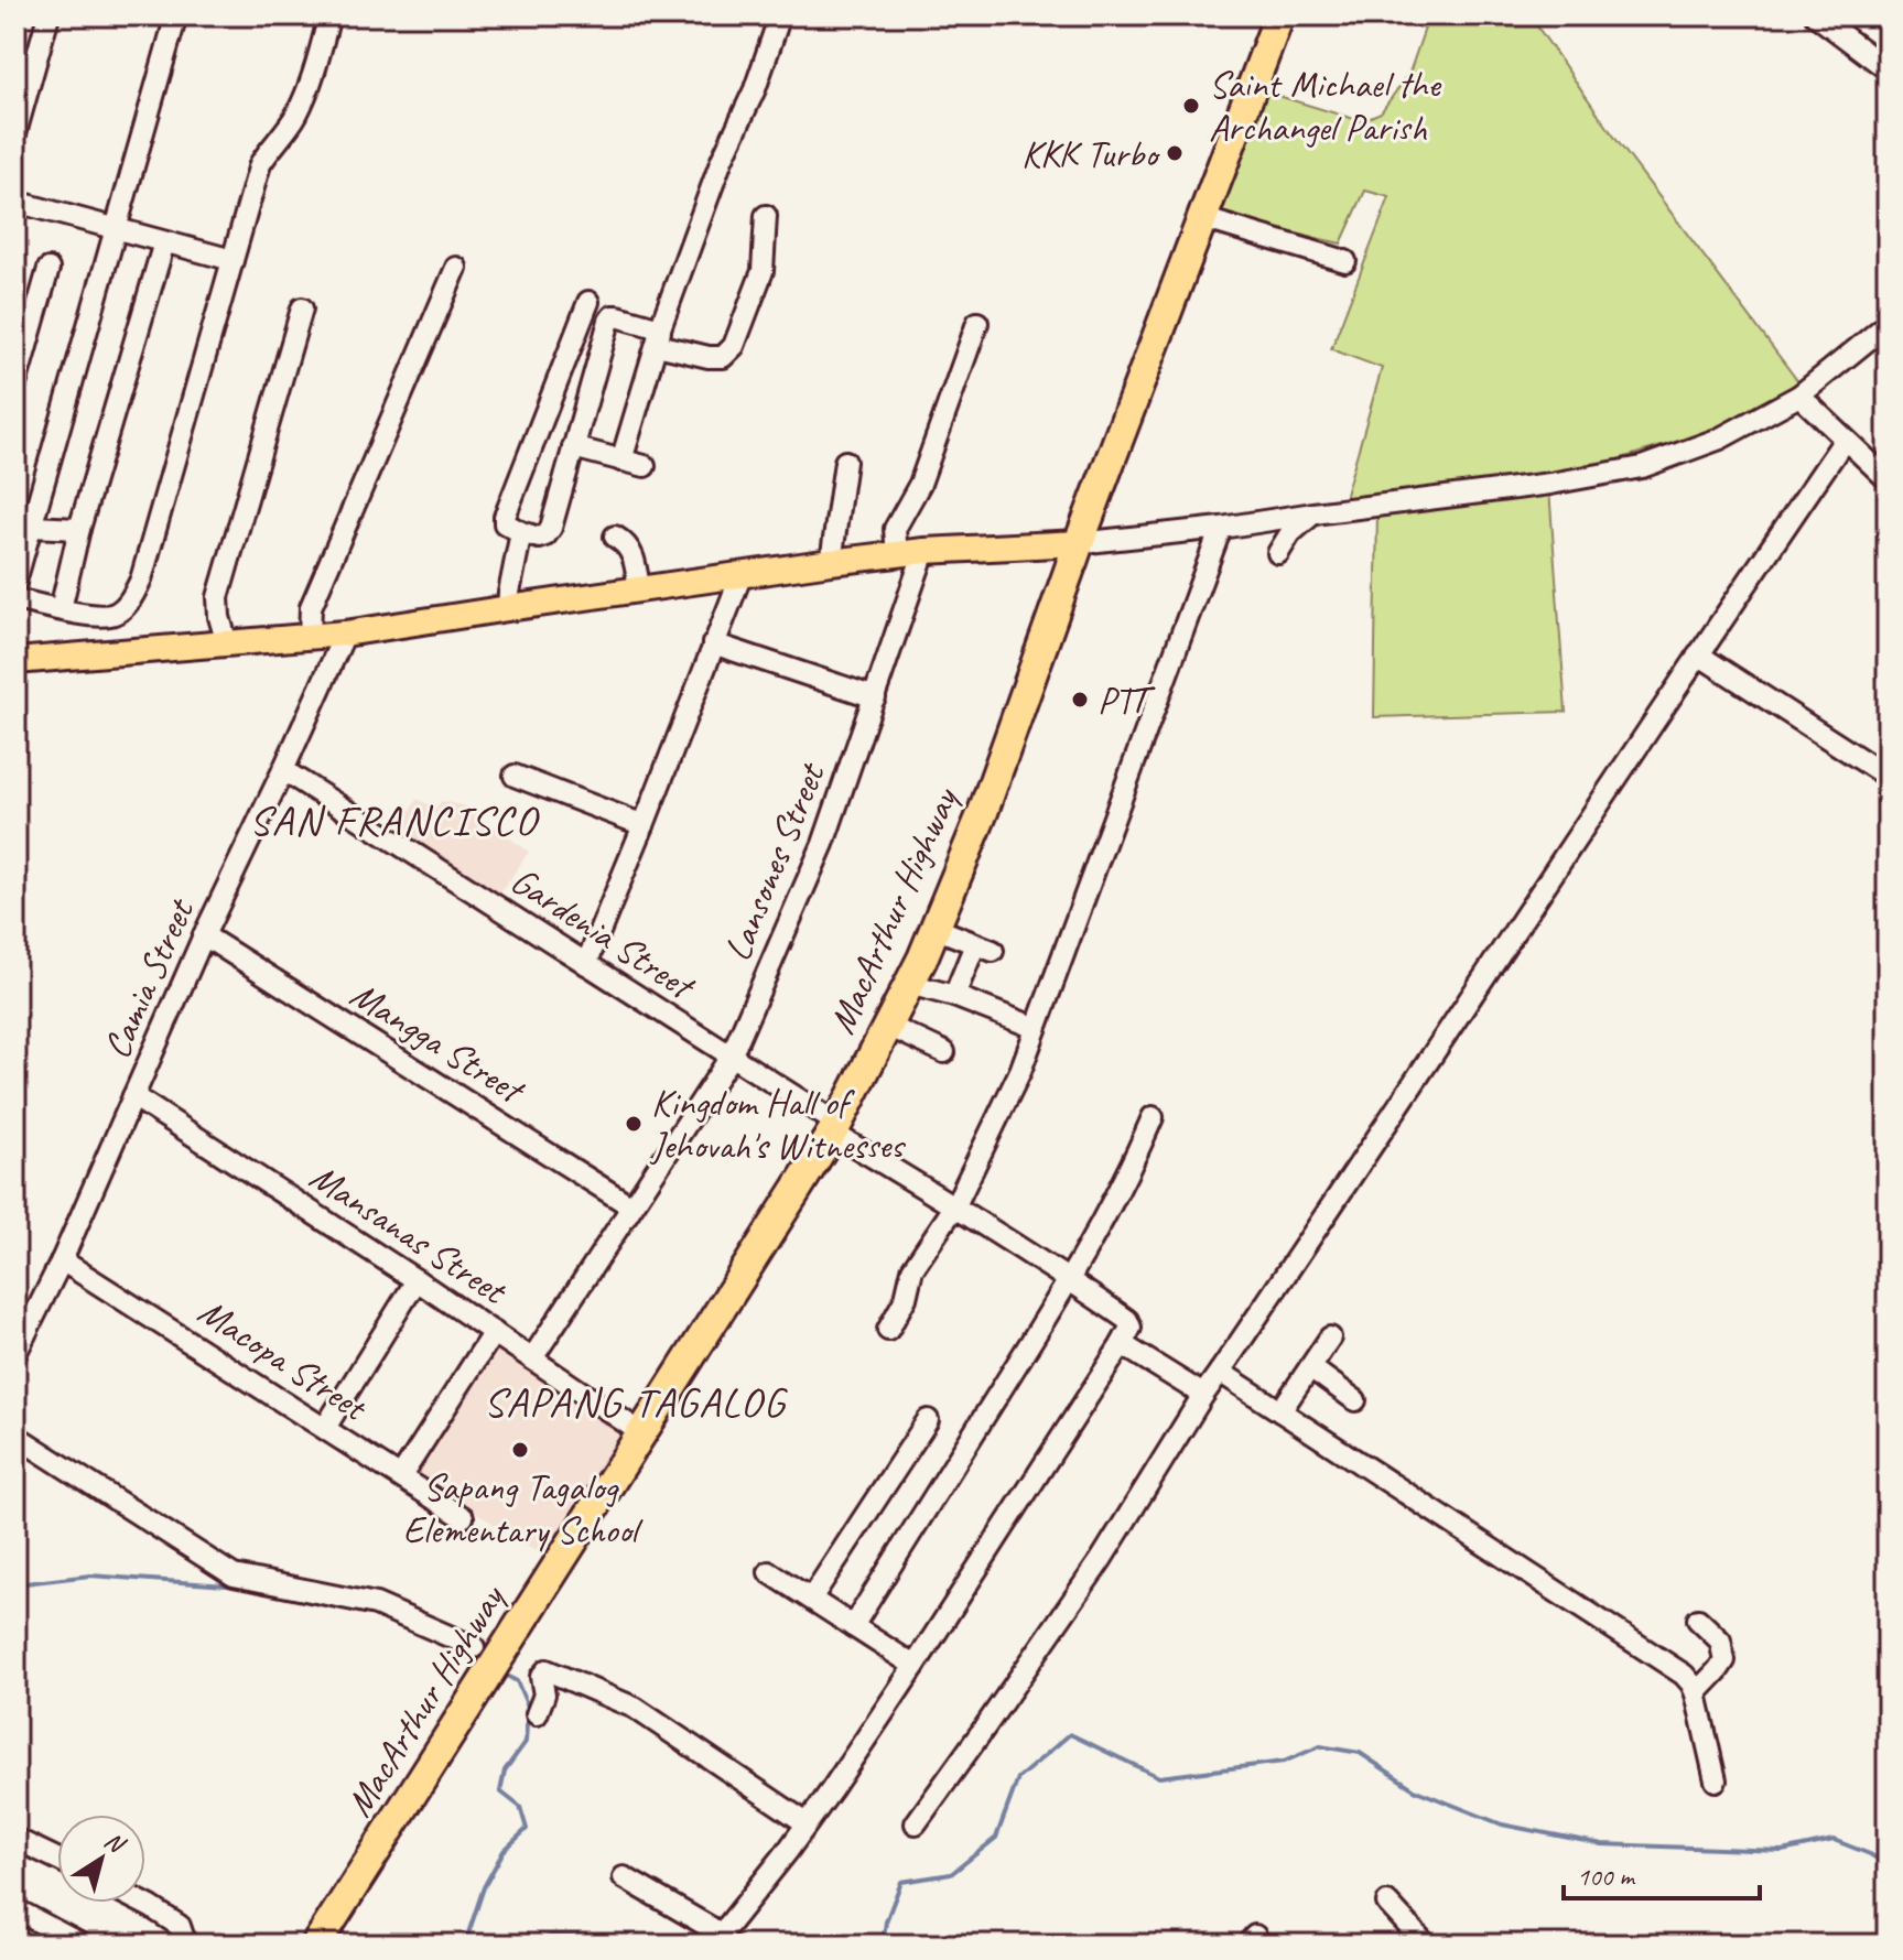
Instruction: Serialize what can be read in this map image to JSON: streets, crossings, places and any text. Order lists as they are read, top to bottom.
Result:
{
  "streets": {
    "highway": ["MacArthur Highway"],
    "street": [
      "Lansones Street",
      "Gardenia Street",
      "Camia Street",
      "Mangga Street",
      "Mansanas Street",
      "Macopa Street"
    ]
  },
  "crossings": [
    ["Lansones Street", "Gardenia Street"],
    ["Lansones Street", "Mangga Street"],
    ["Lansones Street", "Mansanas Street"],
    ["MacArthur Highway", "Gardenia Street"],
    ["MacArthur Highway", "Mansanas Street"],
    ["Gardenia Street", "Camia Street"],
    ["Camia Street", "Mangga Street"],
    ["Camia Street", "Mansanas Street"],
    ["Camia Street", "Macopa Street"]
  ],
  "districts": ["SAN FRANCISCO", "SAPANG TAGALOG"],
  "places": [
    "Saint Michael the Archangel Parish",
    "KKK Turbo",
    "PTT",
    "Kingdom Hall of Jehovah's Witnesses",
    "Sapang Tagalog Elementary School"
  ],
  "scale_bar": "100 m",
  "north": "top right"
}
